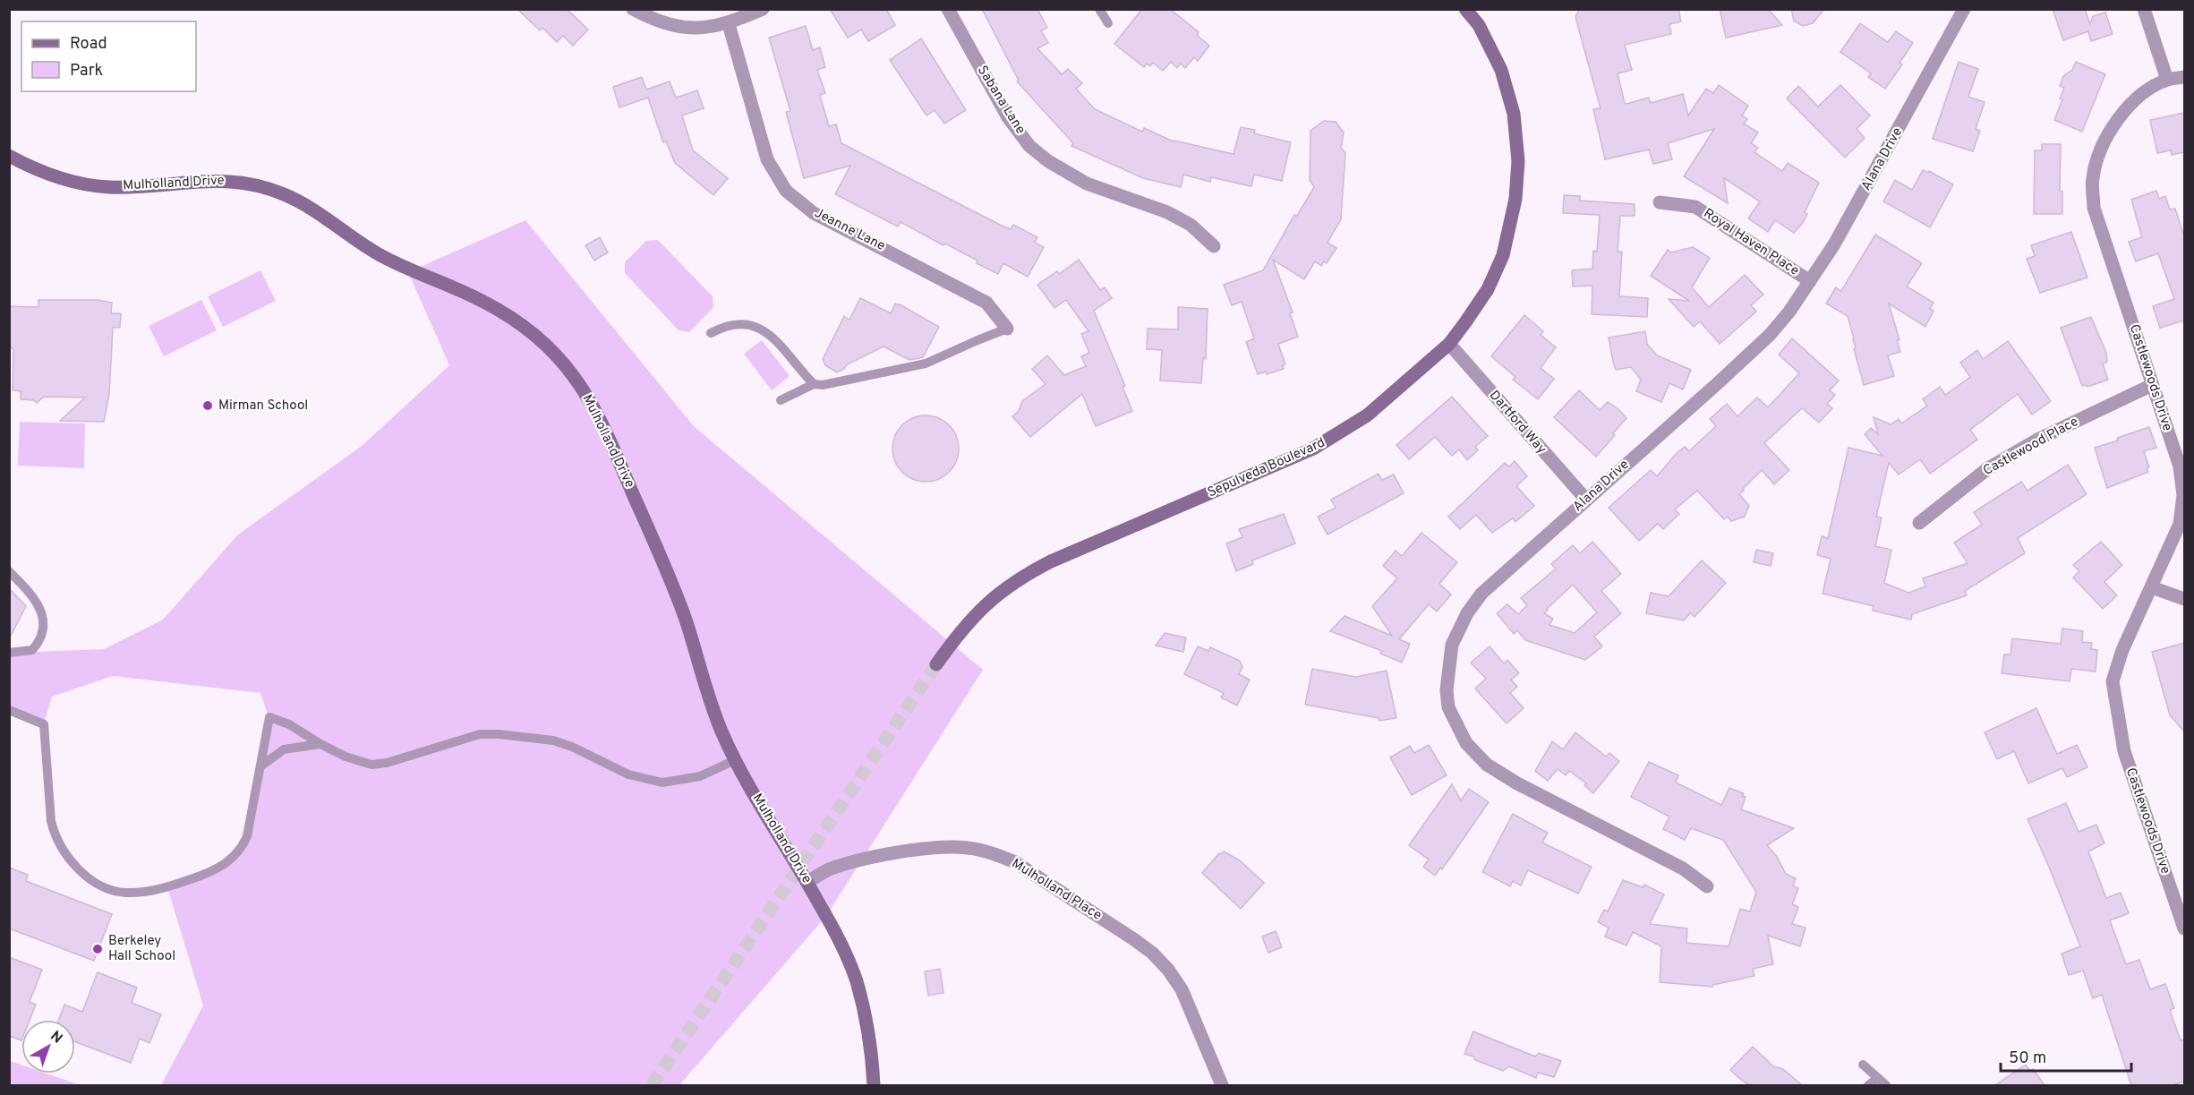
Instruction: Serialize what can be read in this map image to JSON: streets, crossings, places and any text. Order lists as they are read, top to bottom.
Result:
{
  "streets": {
    "main road": ["Mulholland Drive", "Sepulveda Boulevard"],
    "street": [
      "Sabana Lane",
      "Alana Drive",
      "Jeanne Lane",
      "Royal Haven Place",
      "Castlewoods Drive",
      "Dartford Way",
      "Castlewood Place",
      "Mulholland Place"
    ]
  },
  "crossings": [
    ["Alana Drive", "Royal Haven Place"],
    ["Alana Drive", "Dartford Way"],
    ["Mulholland Drive", "Mulholland Place"],
    ["Castlewoods Drive", "Castlewood Place"],
    ["Dartford Way", "Sepulveda Boulevard"]
  ],
  "places": ["Mirman School", "Berkeley Hall School"],
  "legend": ["Road", "Park"],
  "scale_bar": "50 m",
  "north": "top right"
}
